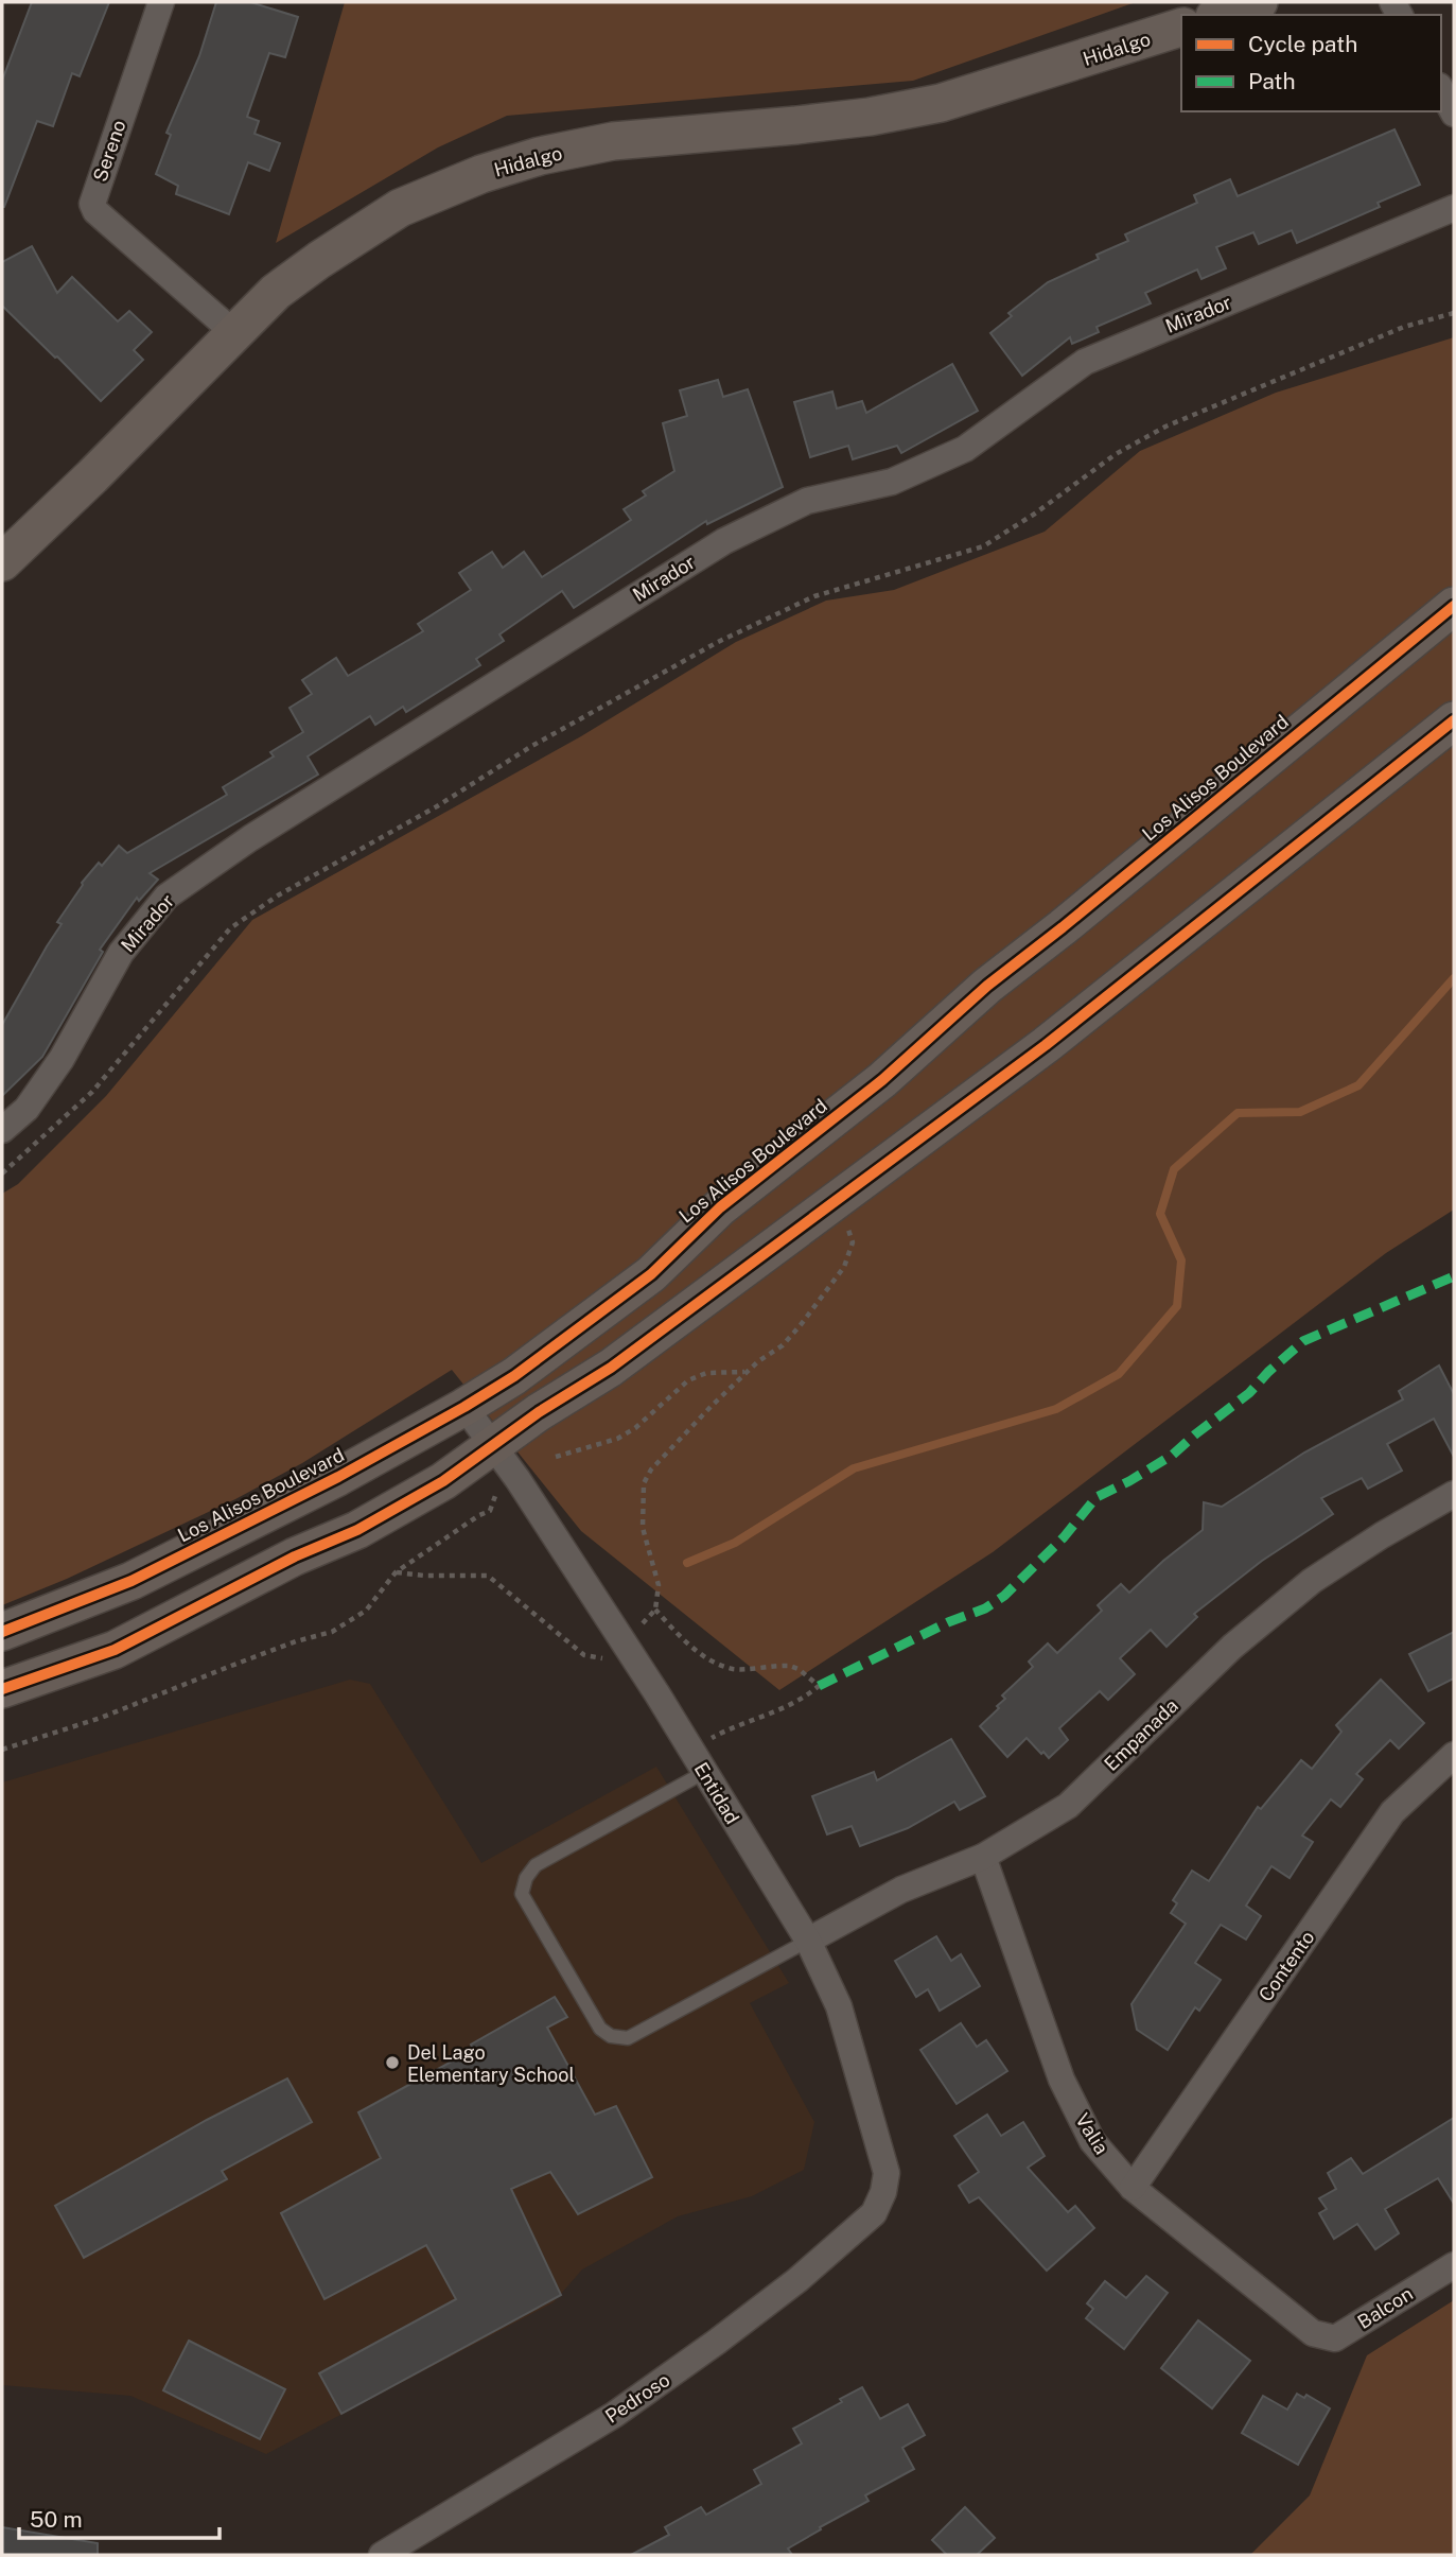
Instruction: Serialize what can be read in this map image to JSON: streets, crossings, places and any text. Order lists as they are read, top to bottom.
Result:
{
  "streets": {
    "main road": ["Hidalgo", "Los Alisos Boulevard"],
    "street": [
      "Sereno",
      "Mirador",
      "Empanada",
      "Entidad",
      "Contento",
      "Valia",
      "Balcon",
      "Pedroso"
    ]
  },
  "crossings": [
    ["Hidalgo", "Sereno"],
    ["Los Alisos Boulevard", "Entidad"],
    ["Empanada", "Entidad"],
    ["Empanada", "Valia"],
    ["Entidad", "Pedroso"],
    ["Contento", "Valia"],
    ["Valia", "Balcon"]
  ],
  "places": ["Del Lago Elementary School"],
  "legend": ["Cycle path", "Path"],
  "scale_bar": "50 m"
}
